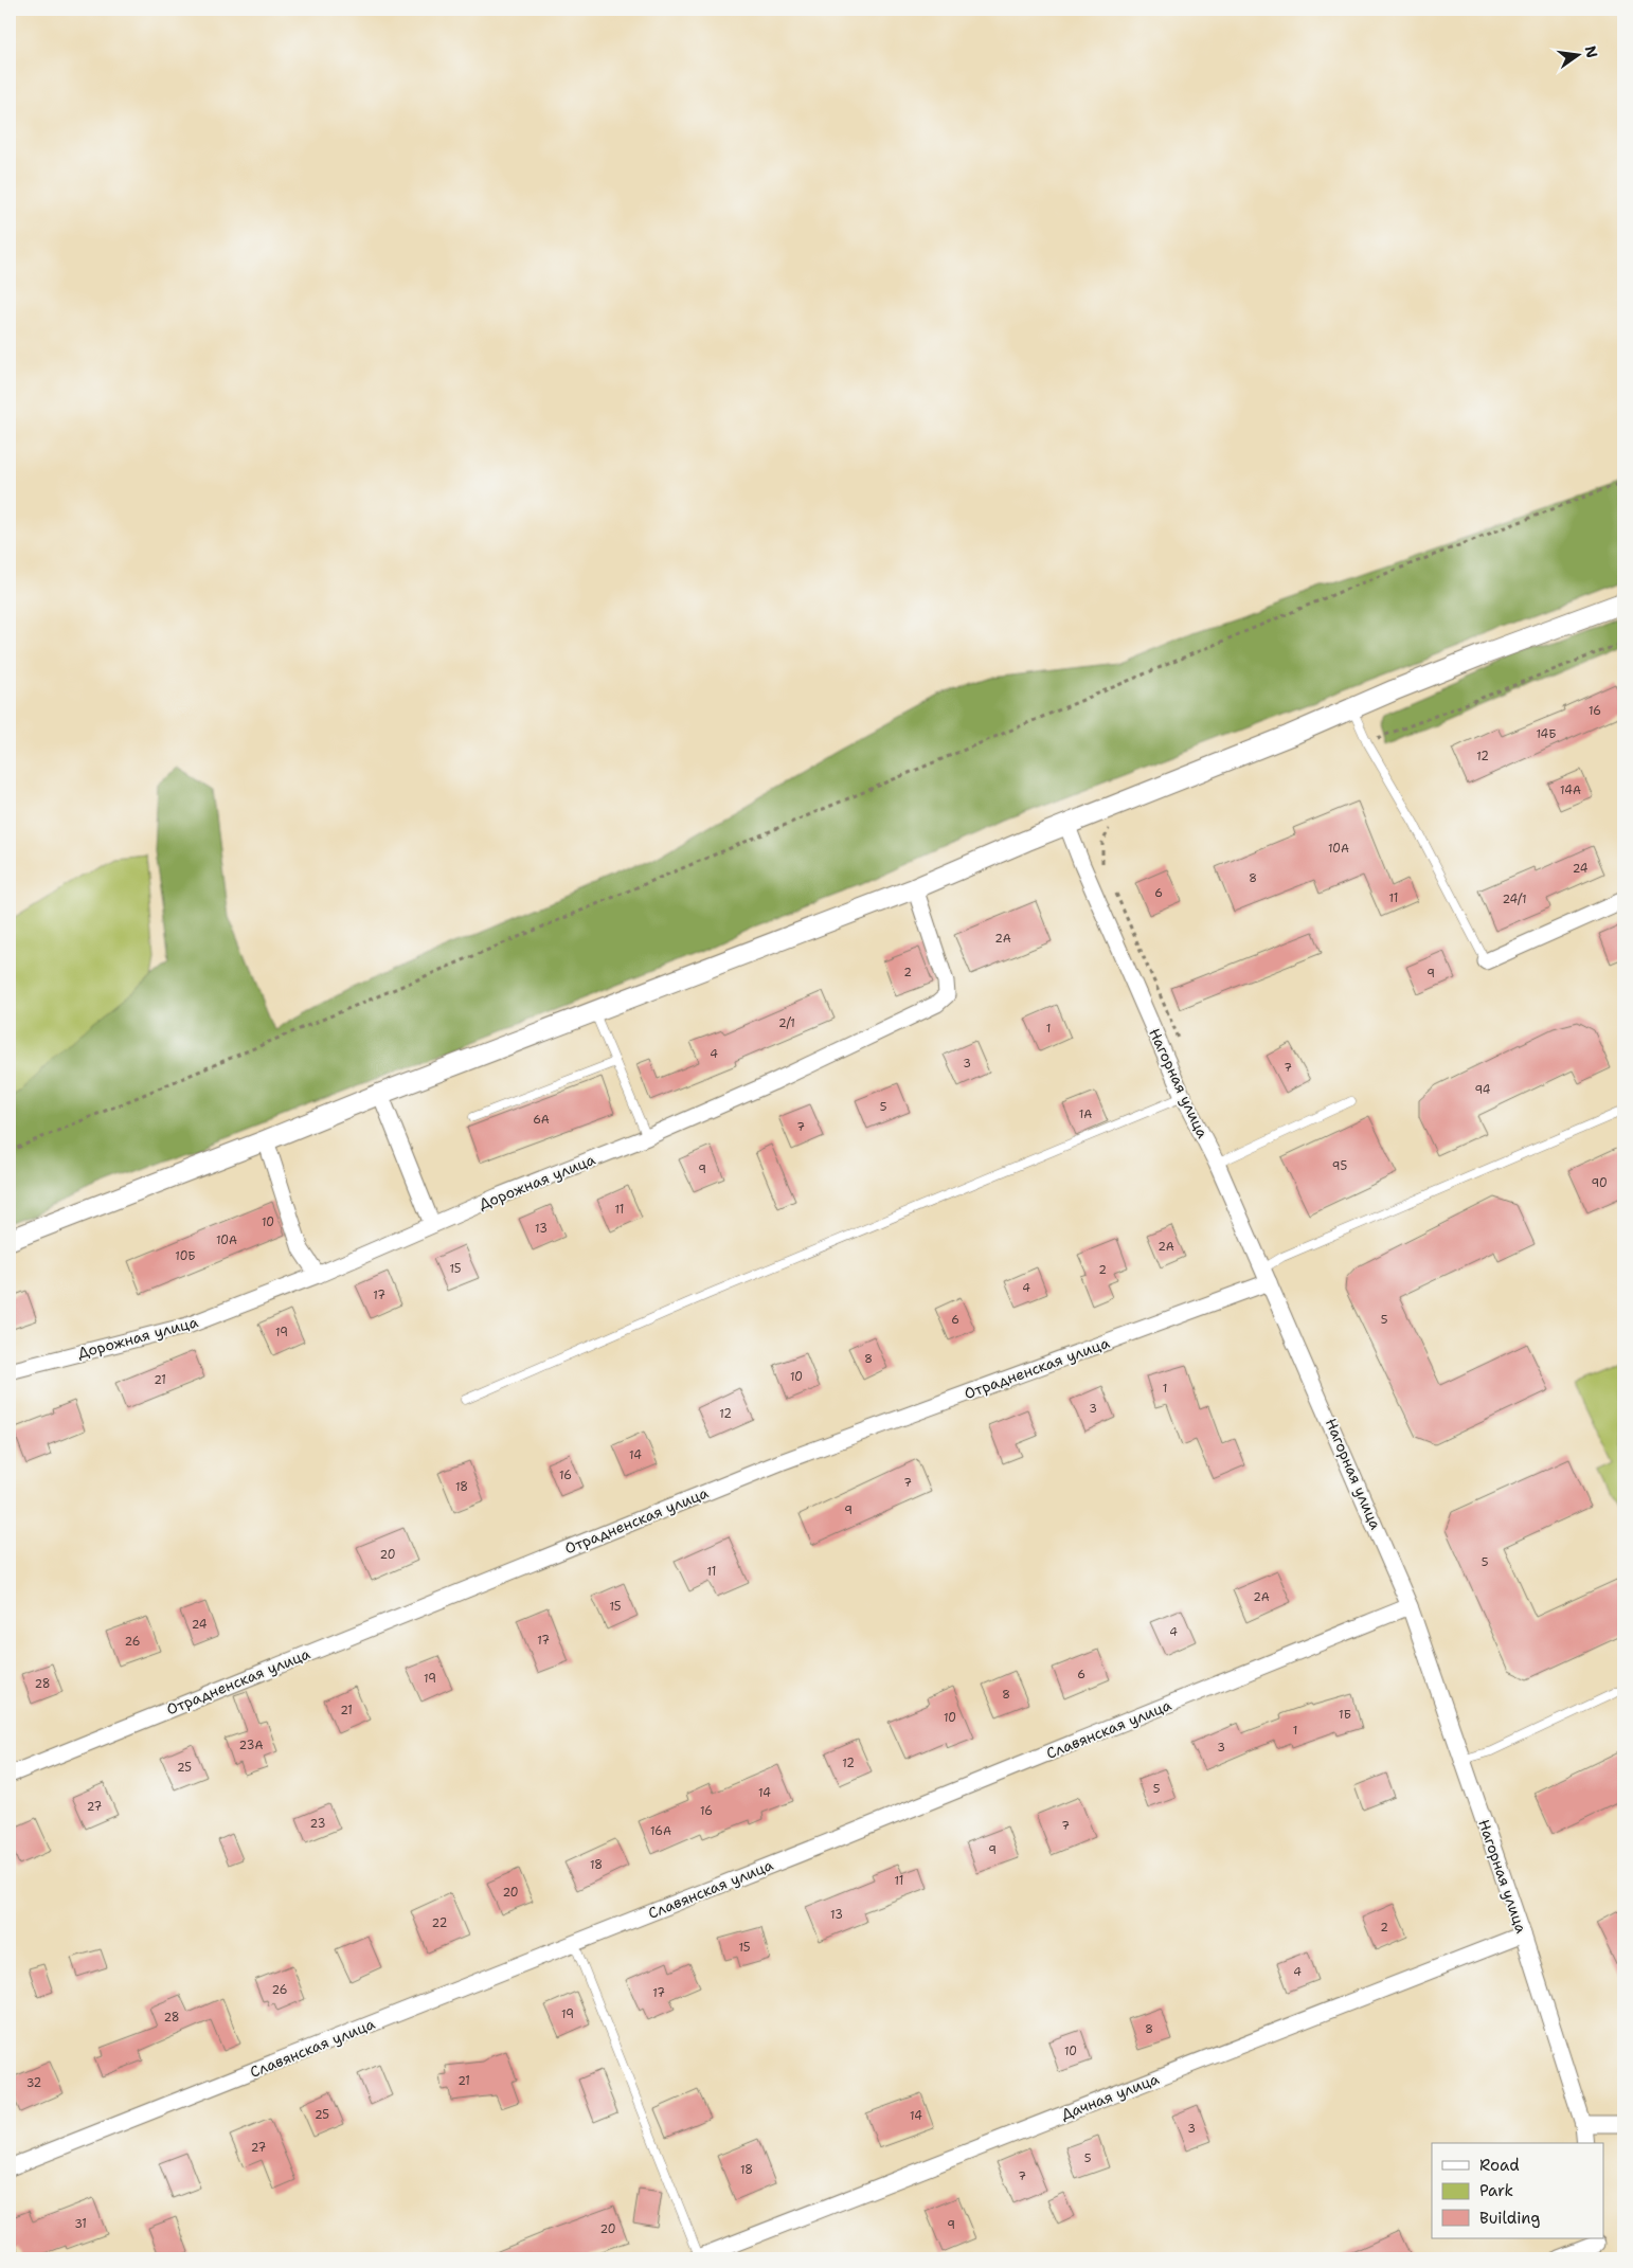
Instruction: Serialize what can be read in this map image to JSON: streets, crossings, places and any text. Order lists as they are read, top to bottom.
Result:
{
  "streets": {
    "street": [
      "Нагорная улица",
      "Дорожная улица",
      "Отрадненская улица",
      "Славянская улица",
      "Дачная улица"
    ]
  },
  "crossings": [
    ["Нагорная улица", "Отрадненская улица"],
    ["Нагорная улица", "Славянская улица"],
    ["Нагорная улица", "Дачная улица"]
  ],
  "house_numbers": [
    "16",
    "14Б",
    "12",
    "14А",
    "10А",
    "24",
    "8",
    "6",
    "11",
    "24/1",
    "2А",
    "2",
    "9",
    "2/1",
    "1",
    "4",
    "3",
    "7",
    "94",
    "5",
    "1А",
    "6А",
    "7",
    "95",
    "9",
    "90",
    "11",
    "10",
    "13",
    "10А",
    "2А",
    "10Б",
    "15",
    "2",
    "4",
    "17",
    "6",
    "5",
    "19",
    "8",
    "10",
    "21",
    "1",
    "3",
    "12",
    "14",
    "16",
    "7",
    "18",
    "9",
    "20",
    "5",
    "11",
    "2А",
    "15",
    "24",
    "4",
    "17",
    "26",
    "6",
    "19",
    "28",
    "8",
    "21",
    "1Б",
    "10",
    "1",
    "23А",
    "3",
    "12",
    "25",
    "5",
    "14",
    "27",
    "16",
    "23",
    "7",
    "16А",
    "9",
    "18",
    "11",
    "20",
    "13",
    "22",
    "2",
    "15",
    "4",
    "26",
    "17",
    "19",
    "28",
    "8",
    "10",
    "21",
    "32",
    "25",
    "14",
    "3",
    "27",
    "5",
    "18",
    "7",
    "31",
    "9",
    "20"
  ],
  "legend": ["Road", "Park", "Building"],
  "north": "right"
}
